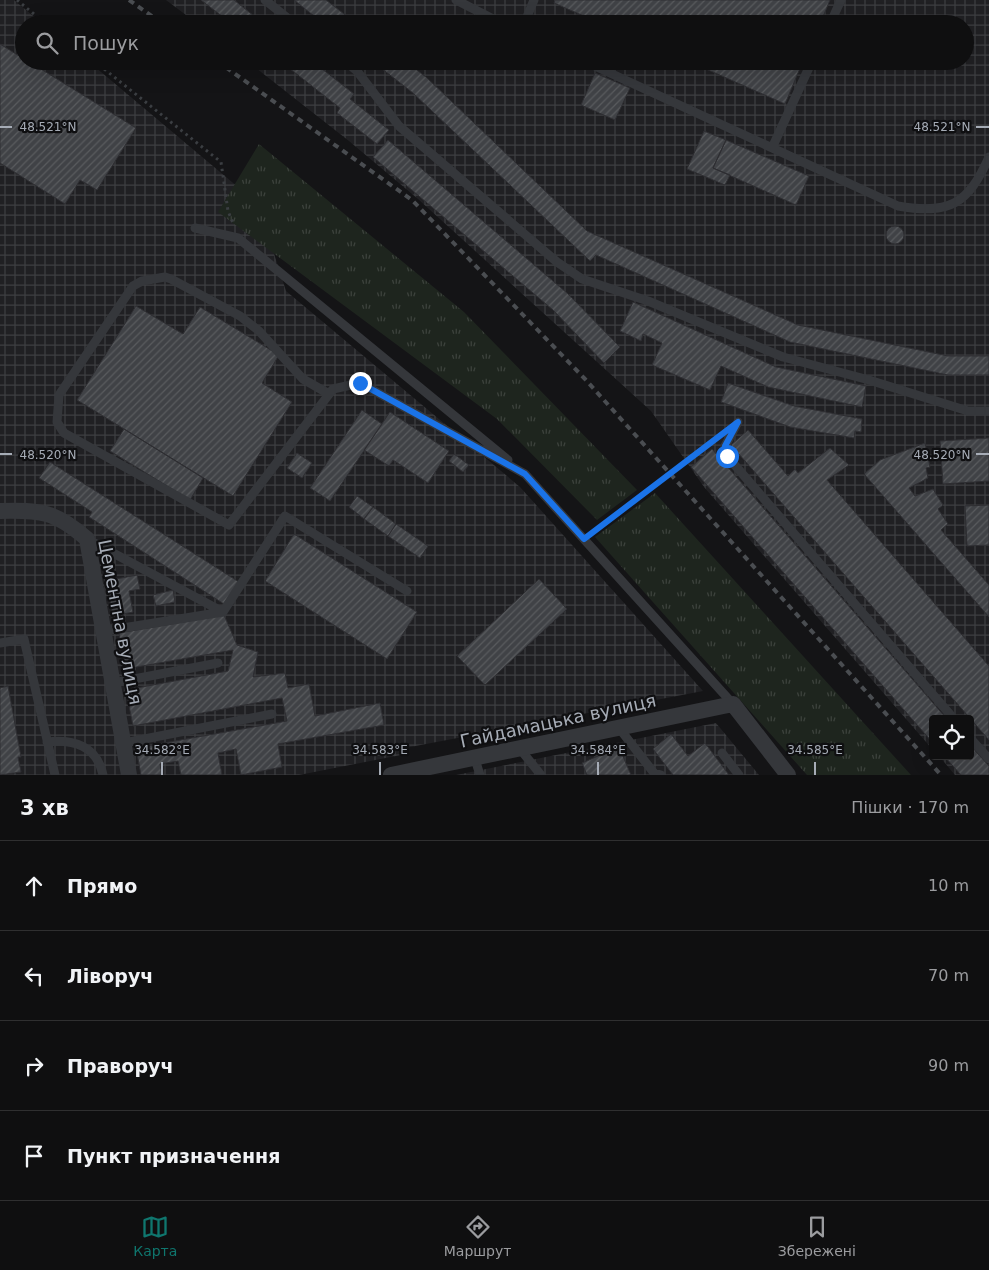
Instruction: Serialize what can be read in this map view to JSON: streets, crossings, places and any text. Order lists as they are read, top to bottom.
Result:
{
  "streets": {
    "street": ["Цементна вулиця", "Гайдамацька вулиця"]
  },
  "page": {
    "search": "Пошук",
    "heading": ["3 хв", "Пішки · 170 m"],
    "list": [
      ["Прямо", "10 m"],
      ["Ліворуч", "70 m"],
      ["Праворуч", "90 m"],
      "Пункт призначення"
    ],
    "nav": ["Карта", "Маршрут", "Збережені"]
  },
  "coordinates": [
    "48.521°N",
    "48.520°N",
    "34.582°E",
    "34.583°E",
    "34.584°E",
    "34.585°E"
  ]
}
